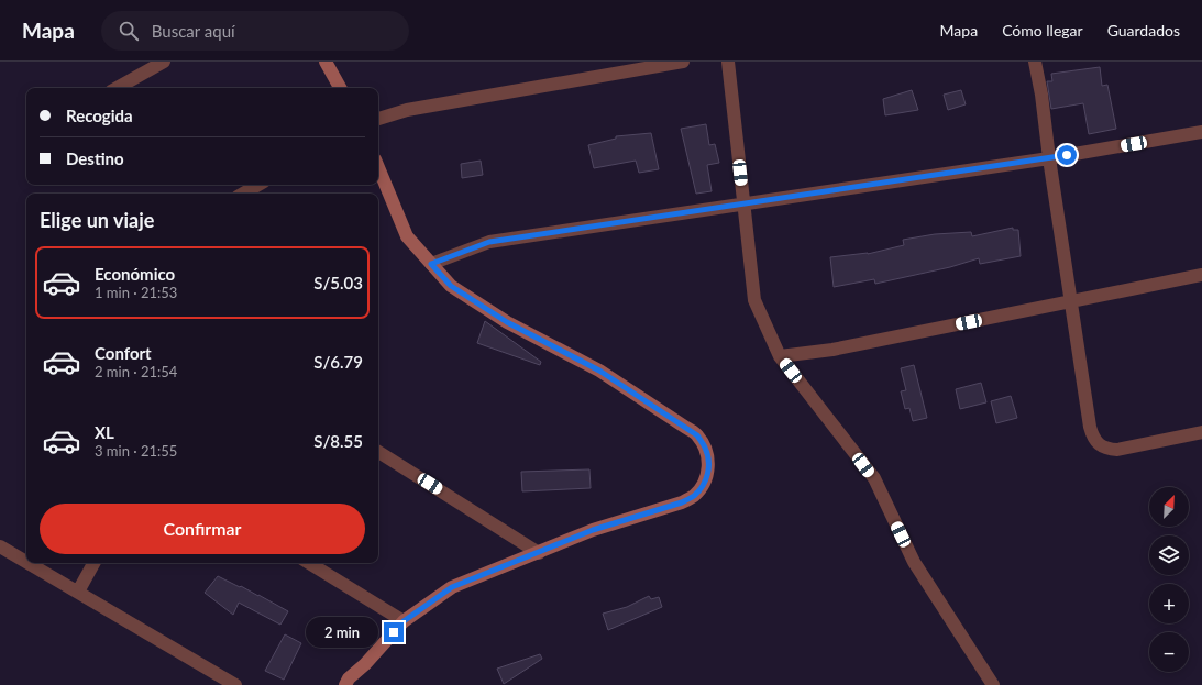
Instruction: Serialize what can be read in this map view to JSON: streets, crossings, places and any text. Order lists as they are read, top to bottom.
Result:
{
  "north": "top right",
  "page": {
    "header": "Mapa",
    "search": "Buscar aquí",
    "nav": ["Mapa", "Cómo llegar", "Guardados"],
    "banner": ["Recogida", "Destino"],
    "heading": "Elige un viaje",
    "list": [
      {
        "name": "Económico",
        "note": "1 min · 21:53",
        "value": "S/5.03"
      },
      {
        "name": "Confort",
        "note": "2 min · 21:54",
        "value": "S/6.79"
      },
      {
        "name": "XL",
        "note": "3 min · 21:55",
        "value": "S/8.55"
      }
    ],
    "map_buttons": ["+", "−"],
    "buttons": "Confirmar",
    "bubble": "2 min"
  }
}
